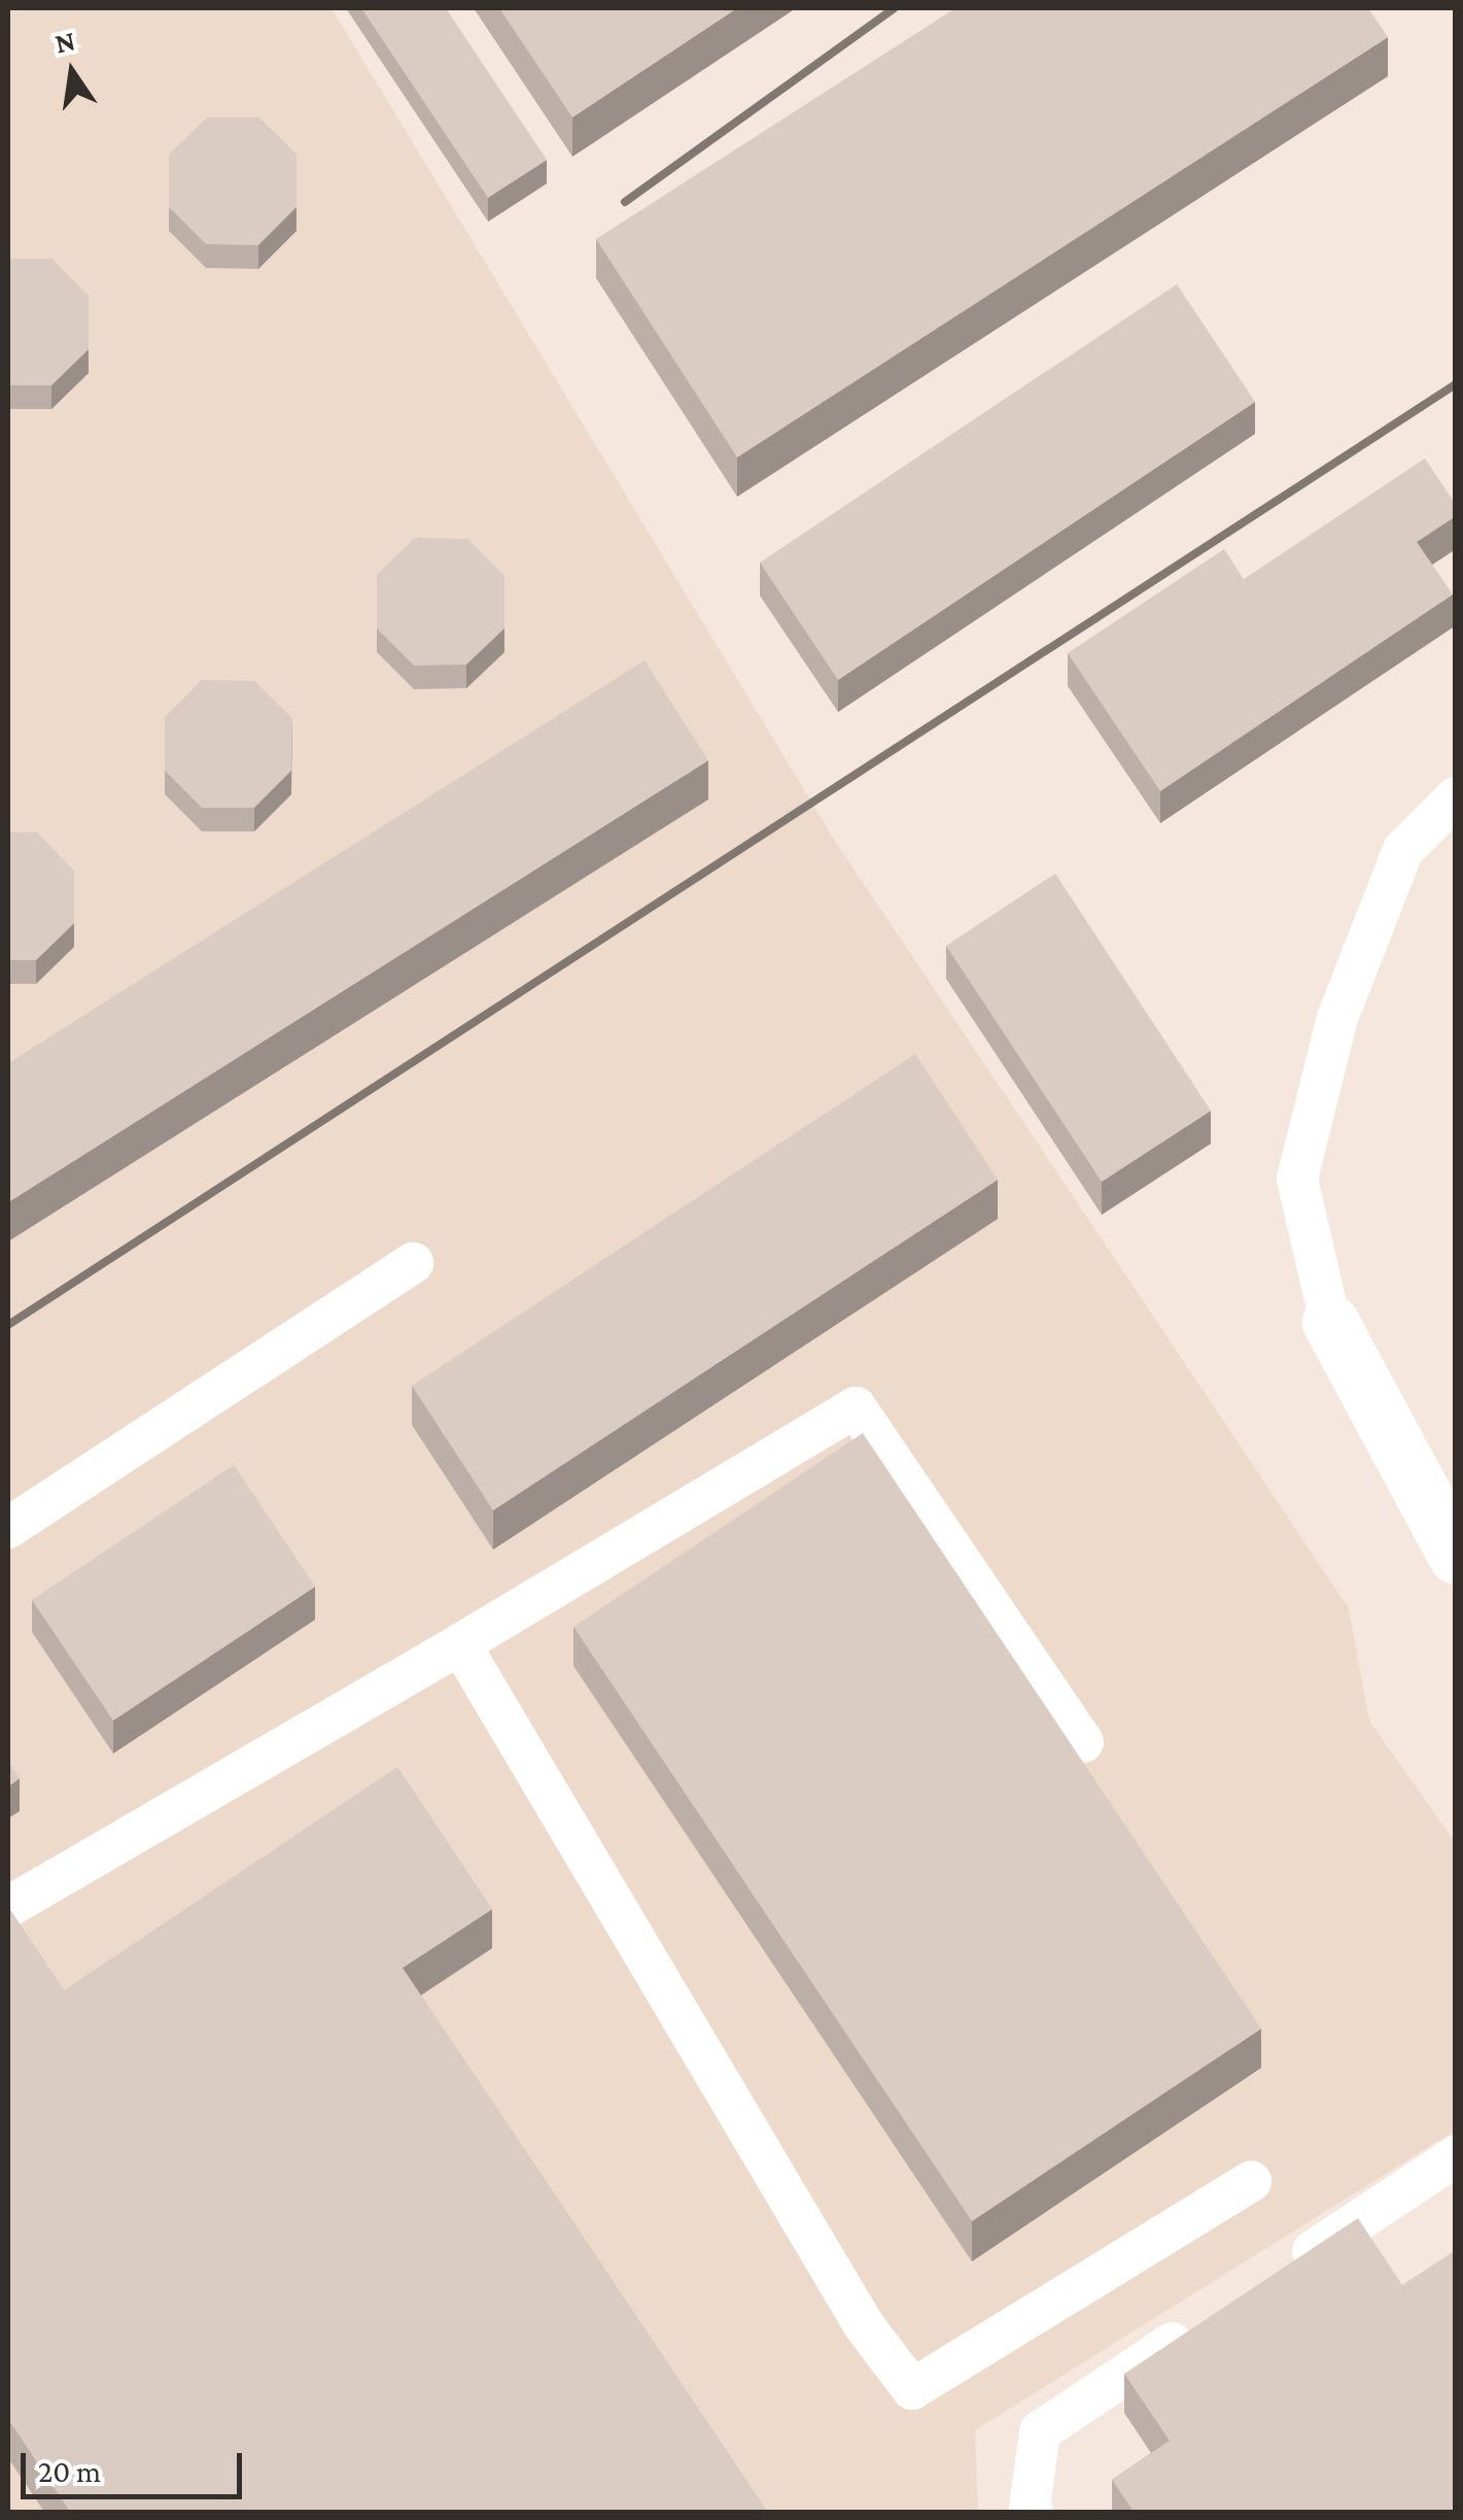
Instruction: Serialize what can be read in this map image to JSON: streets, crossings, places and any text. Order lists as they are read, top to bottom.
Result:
{
  "scale_bar": "20 m",
  "north": "top"
}
